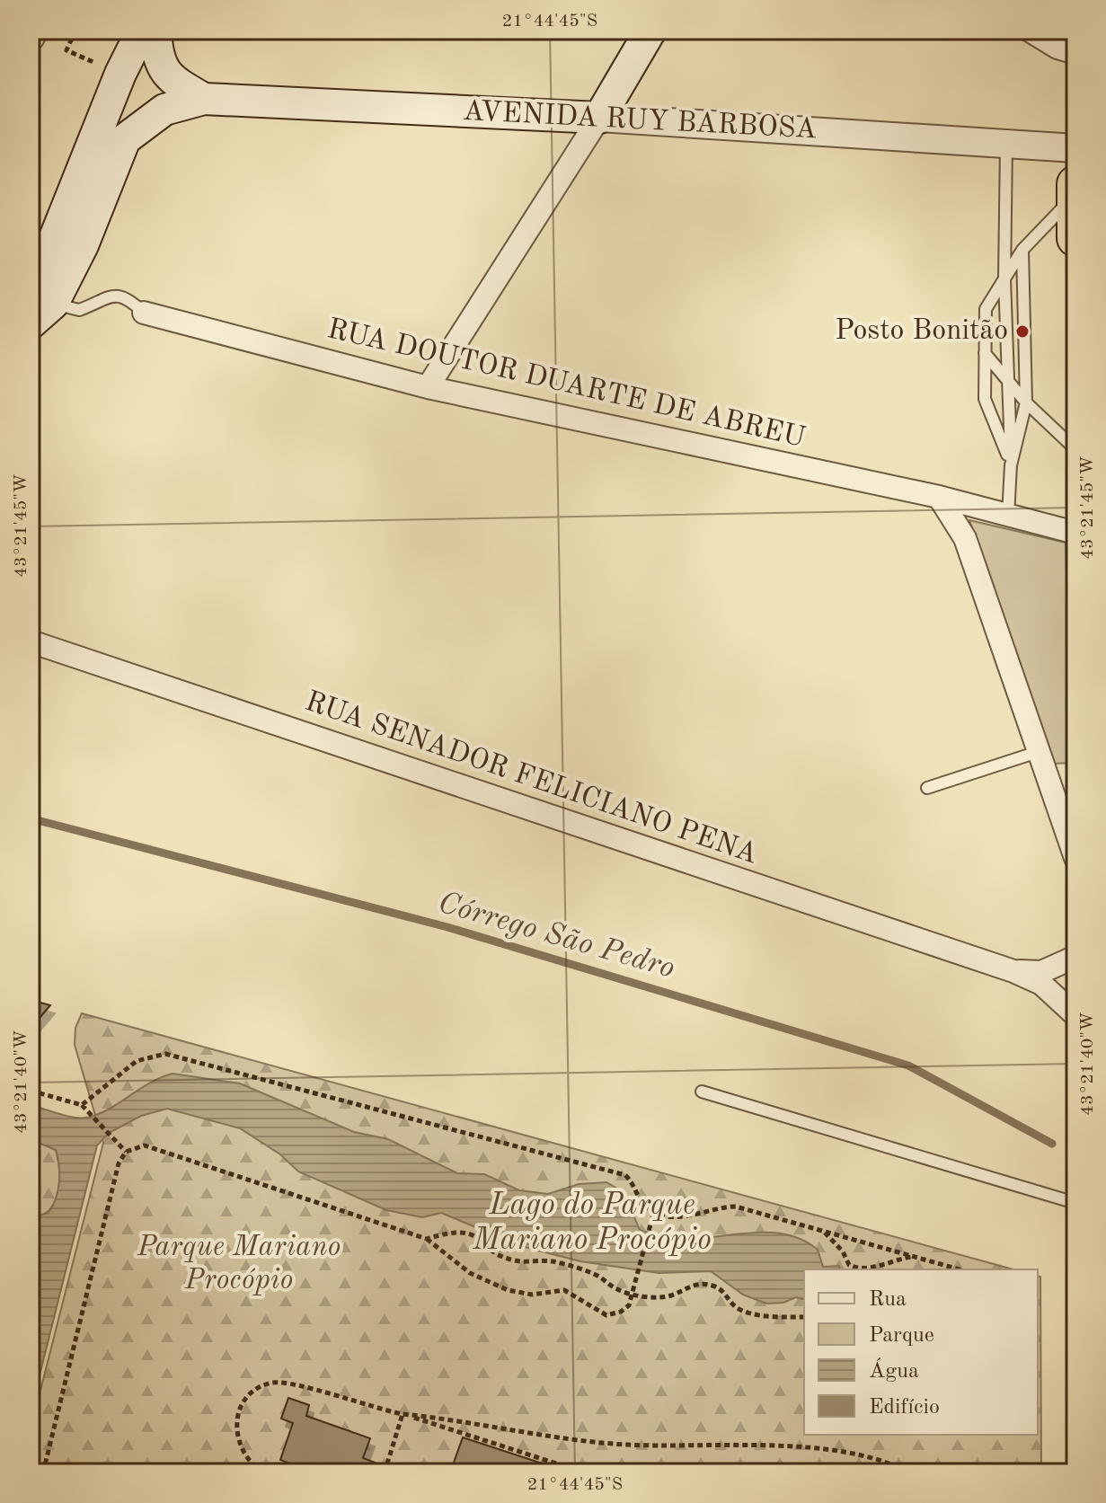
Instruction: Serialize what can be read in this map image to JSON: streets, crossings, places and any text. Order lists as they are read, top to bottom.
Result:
{
  "streets": {
    "main road": ["AVENIDA RUY BARBOSA"],
    "street": ["RUA DOUTOR DUARTE DE ABREU", "RUA SENADOR FELICIANO PENA"]
  },
  "water": ["Córrego São Pedro", "Lago do Parque Mariano Procópio"],
  "parks": ["Parque Mariano Procópio"],
  "places": ["Posto Bonitão"],
  "legend": [
    "Rua",
    "Parque",
    "Água",
    "Edifício"
  ],
  "coordinates": ["21°44'45\"S", "43°21'45\"W", "43°21'40\"W"]
}
